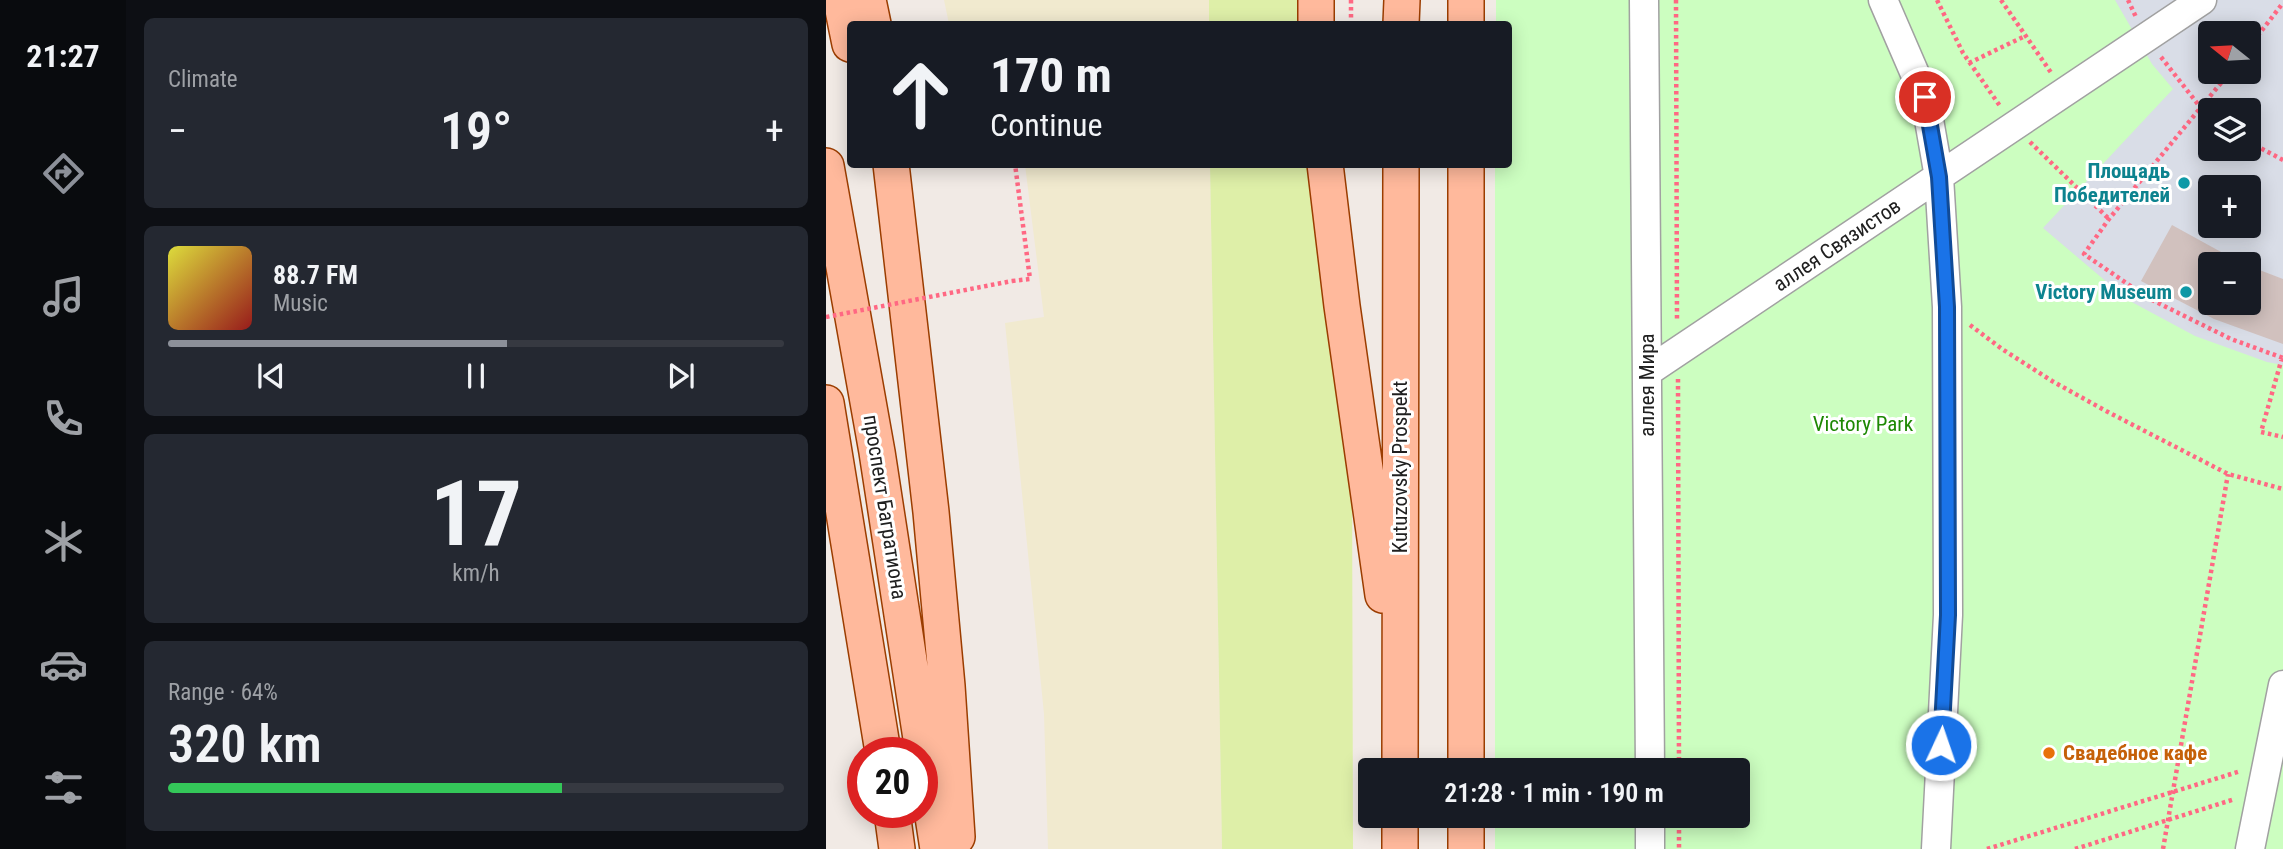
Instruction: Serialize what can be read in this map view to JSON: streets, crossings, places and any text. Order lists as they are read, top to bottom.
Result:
{
  "streets": {
    "main road": ["Kutuzovsky Prospekt", "проспект Багратиона"],
    "street": ["аллея Связистов", "аллея Мира"]
  },
  "crossings": [
    ["аллея Связистов", "аллея Мира"]
  ],
  "parks": ["Victory Park"],
  "places": ["Площадь Победителей", "Victory Museum", "Свадебное кафе"],
  "north": "left",
  "page": {
    "tabs": "21:27",
    "tile": [
      "Climate",
      ["17", "km/h"],
      ["Range · 64%", "320 km"]
    ],
    "map_buttons": ["+", "−"],
    "turn": ["170 m", "Continue"],
    "heat": ["−", "19°", "+"],
    "song": ["88.7 FM", "Music"],
    "limit": "20",
    "trip": "21:28 · 1 min · 190 m"
  }
}
